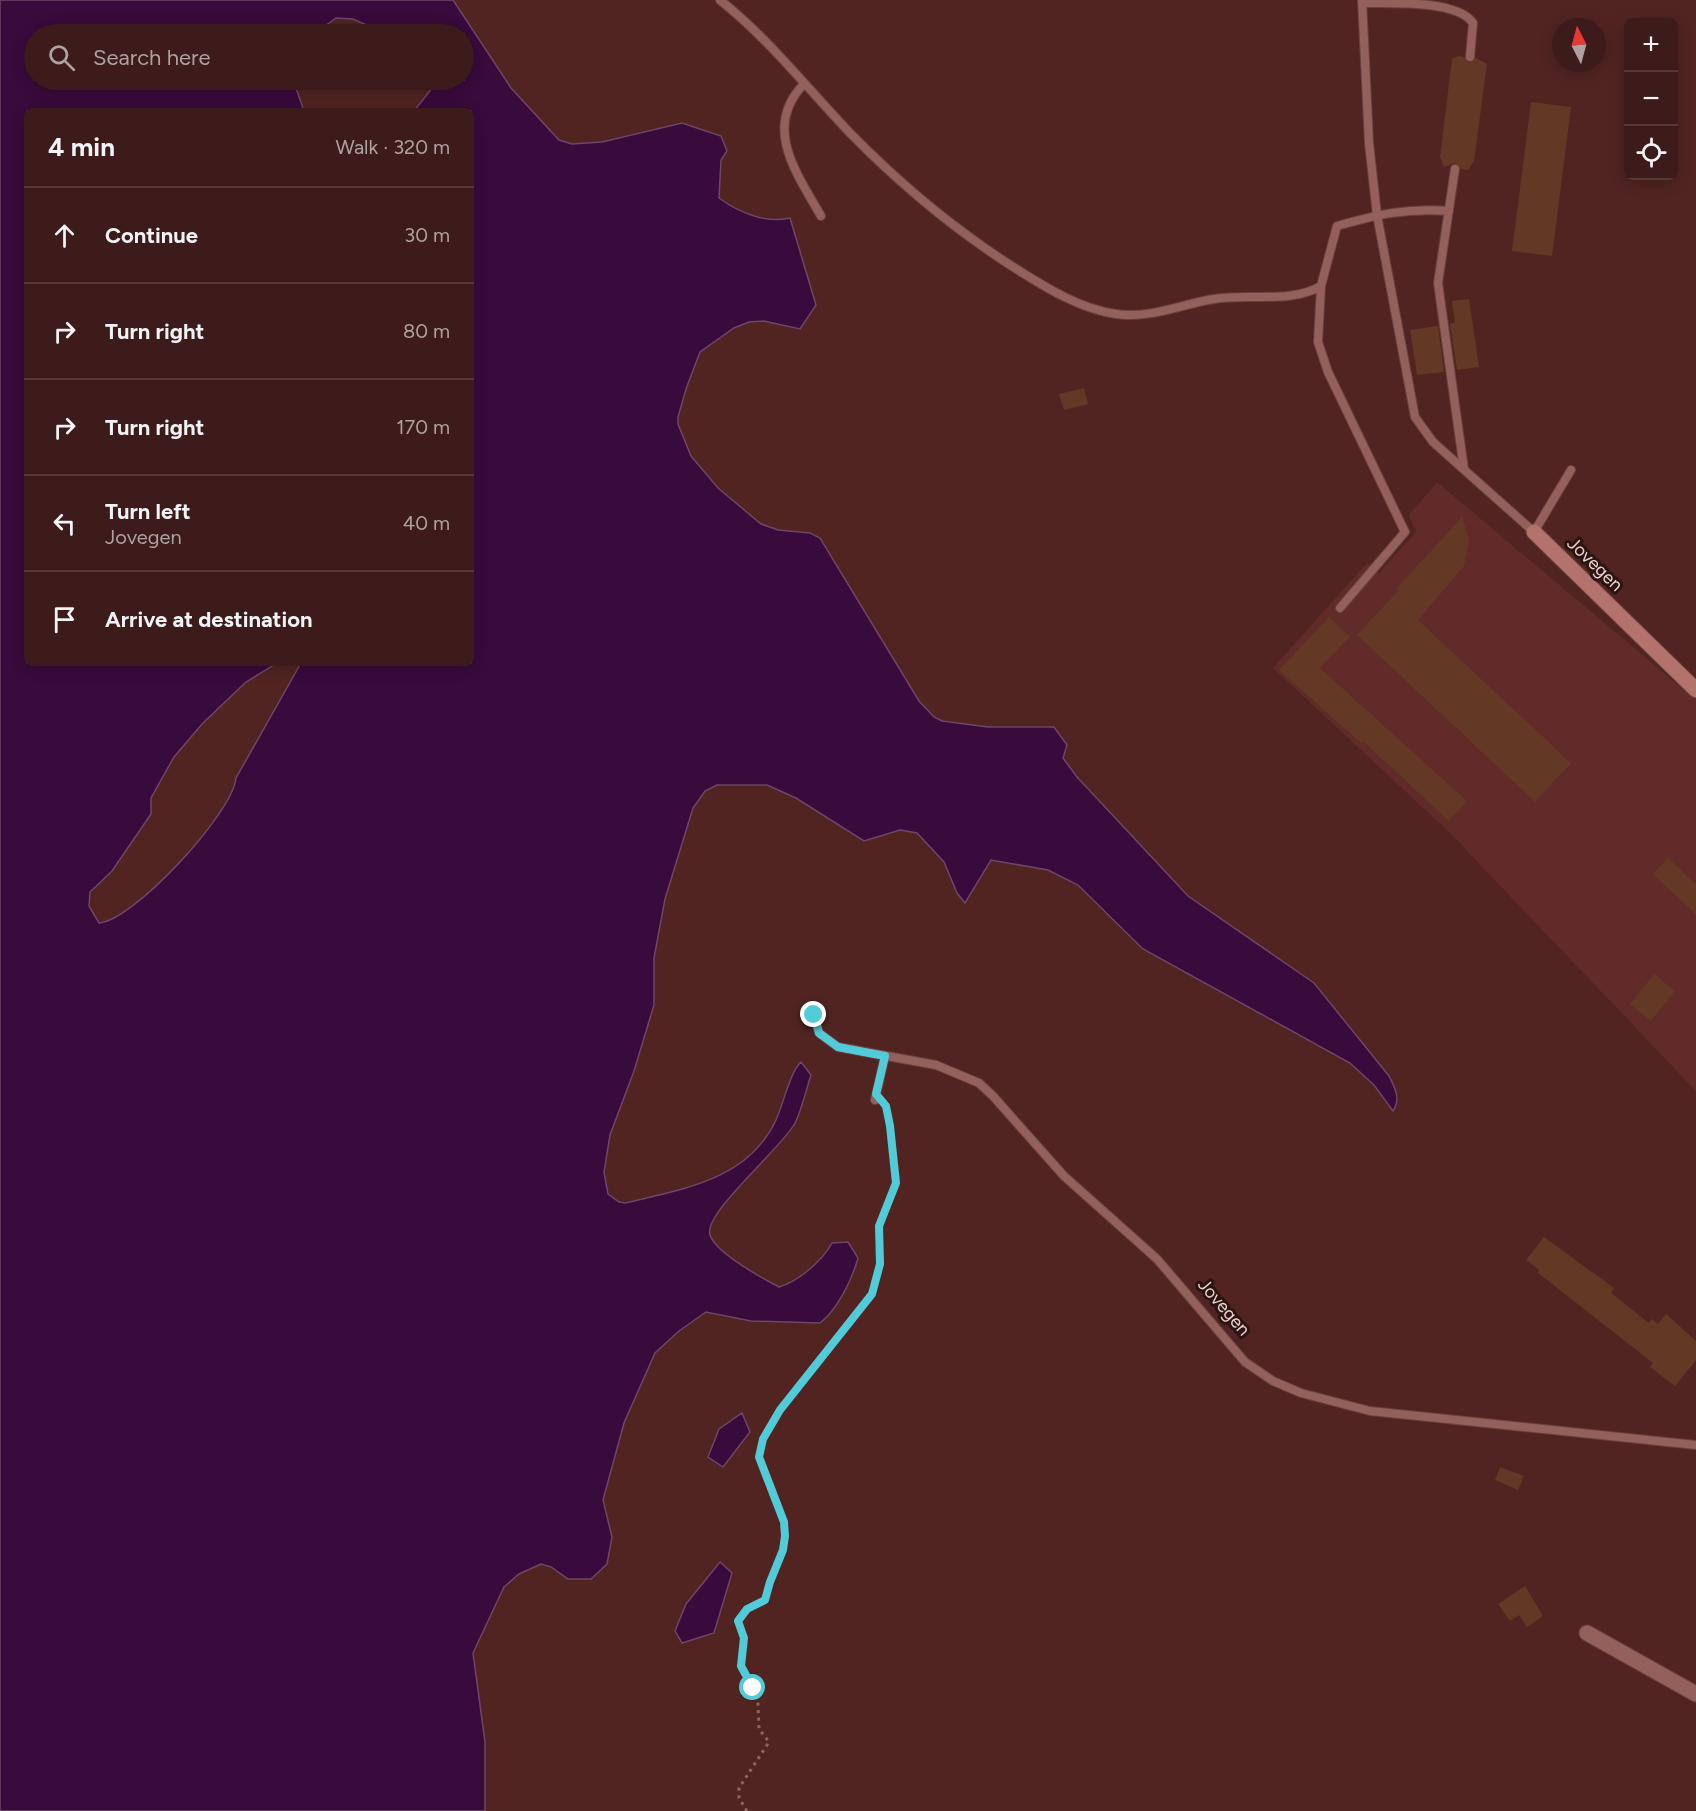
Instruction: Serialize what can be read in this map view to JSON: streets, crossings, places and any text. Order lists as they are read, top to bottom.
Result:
{
  "streets": {
    "street": ["Jovegen"]
  },
  "north": "top",
  "page": {
    "map_buttons": ["+", "−"],
    "search": "Search here",
    "heading": ["4 min", "Walk · 320 m"],
    "list": [
      ["Continue", "30 m"],
      ["Turn right", "80 m"],
      ["Turn right", "170 m"],
      ["Turn left", "Jovegen", "40 m"],
      "Arrive at destination"
    ]
  }
}
